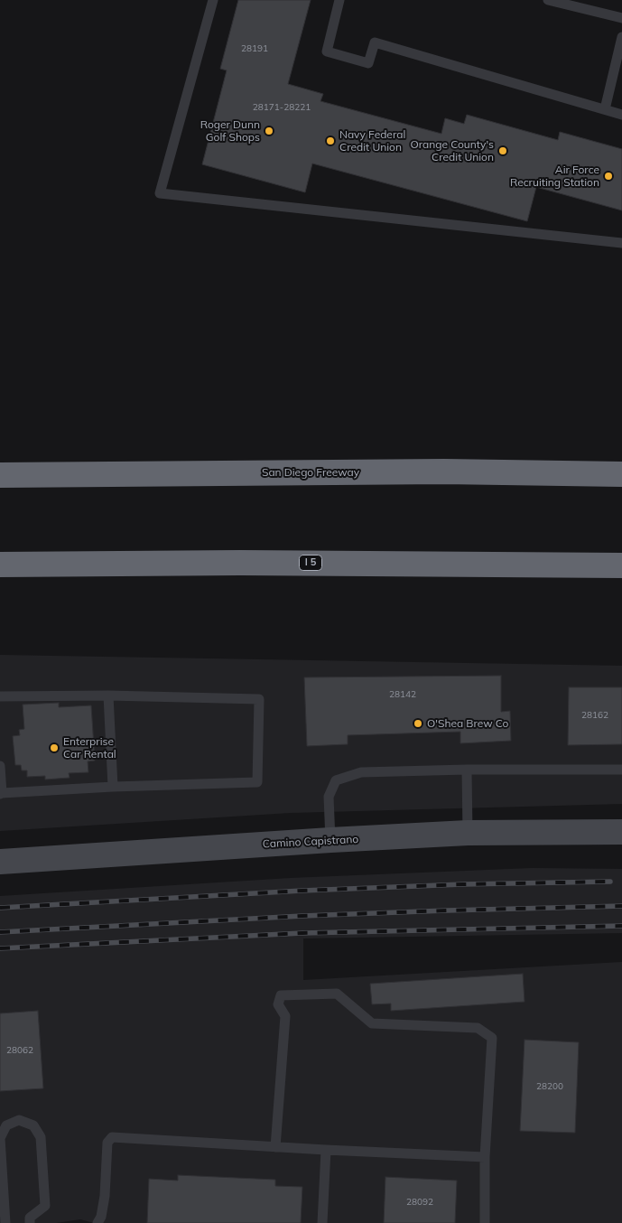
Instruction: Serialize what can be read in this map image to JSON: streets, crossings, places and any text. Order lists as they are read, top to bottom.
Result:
{
  "streets": {
    "highway": ["San Diego Freeway", "I 5"],
    "street": ["Camino Capistrano"]
  },
  "places": [
    "Roger Dunn Golf Shops",
    "Navy Federal Credit Union",
    "Orange County's Credit Union",
    "Air Force Recruiting Station",
    "O'Shea Brew Co",
    "Enterprise Car Rental"
  ],
  "house_numbers": [
    "28191",
    "28171-28221",
    "28142",
    "28162",
    "28062",
    "28200",
    "28092"
  ]
}
